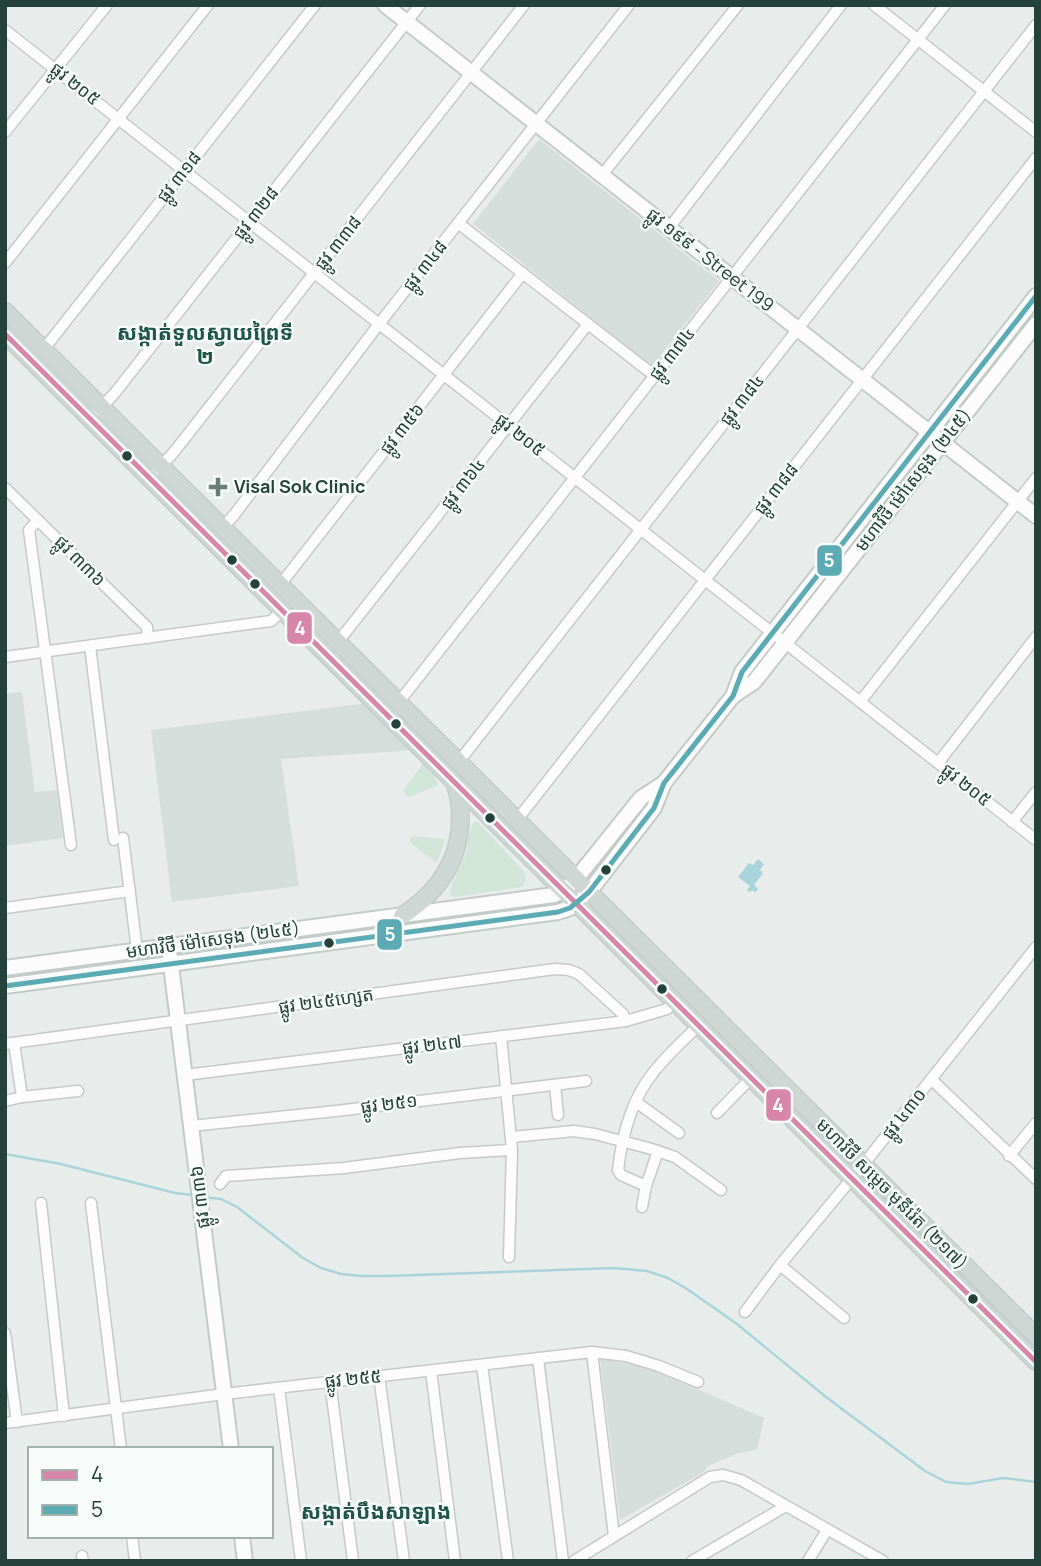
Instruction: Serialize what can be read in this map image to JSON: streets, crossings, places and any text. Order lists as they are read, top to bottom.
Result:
{
  "streets": {
    "main road": [
      "ផ្លូវ ១៩៩ - Street 199",
      "មហាវិថី ម៉ៅសេទុង (២៤៥)",
      "ផ្លូវ ៣៣៦",
      "មហាវិថី សម្តេច មុនីរ៉េត (២១៧)"
    ],
    "street": [
      "ផ្លូវ ២០៥",
      "ផ្លូវ ៣១៨",
      "ផ្លូវ ៣២៨",
      "ផ្លូវ ៣៣៨",
      "ផ្លូវ ៣៤៨",
      "ផ្លូវ ៣៧៤",
      "ផ្លូវ ៣៨៤",
      "ផ្លូវ ៣៥៦",
      "ផ្លូវ ៣៦៤",
      "ផ្លូវ ៣៨៨",
      "ផ្លូវ ២៤៥ហ្សេត",
      "ផ្លូវ ២៤៧",
      "ផ្លូវ ២៥១",
      "ផ្លូវ ៤៣០",
      "ផ្លូវ ២៥៥"
    ]
  },
  "crossings": [
    ["ផ្លូវ ២០៥", "ផ្លូវ ៣១៨"],
    ["ផ្លូវ ២០៥", "ផ្លូវ ៣២៨"],
    ["ផ្លូវ ២០៥", "ផ្លូវ ៣៣៨"],
    ["ផ្លូវ ២០៥", "ផ្លូវ ៣៤៨"],
    ["ផ្លូវ ២០៥", "ផ្លូវ ៣៧៤"],
    ["ផ្លូវ ២០៥", "ផ្លូវ ៣៨៤"],
    ["ផ្លូវ ២០៥", "ផ្លូវ ៣៥៦"],
    ["ផ្លូវ ២០៥", "មហាវិថី ម៉ៅសេទុង (២៤៥)"],
    ["ផ្លូវ ២០៥", "ផ្លូវ ៣៦៤"],
    ["ផ្លូវ ២០៥", "ផ្លូវ ៣៨៨"],
    ["ផ្លូវ ៣១៨", "មហាវិថី សម្តេច មុនីរ៉េត (២១៧)"],
    ["ផ្លូវ ៣២៨", "ផ្លូវ ១៩៩ - Street 199"],
    ["ផ្លូវ ៣២៨", "មហាវិថី សម្តេច មុនីរ៉េត (២១៧)"],
    ["ផ្លូវ ៣៣៨", "ផ្លូវ ១៩៩ - Street 199"],
    ["ផ្លូវ ៣៣៨", "មហាវិថី សម្តេច មុនីរ៉េត (២១៧)"],
    ["ផ្លូវ ១៩៩ - Street 199", "ផ្លូវ ៣៤៨"],
    ["ផ្លូវ ១៩៩ - Street 199", "ផ្លូវ ៣៧៤"],
    ["ផ្លូវ ១៩៩ - Street 199", "ផ្លូវ ៣៨៤"],
    ["ផ្លូវ ១៩៩ - Street 199", "មហាវិថី ម៉ៅសេទុង (២៤៥)"],
    ["ផ្លូវ ១៩៩ - Street 199", "ផ្លូវ ៣៨៨"],
    ["ផ្លូវ ៣៤៨", "មហាវិថី សម្តេច មុនីរ៉េត (២១៧)"],
    ["ផ្លូវ ៣៧៤", "មហាវិថី សម្តេច មុនីរ៉េត (២១៧)"],
    ["ផ្លូវ ៣៨៤", "មហាវិថី សម្តេច មុនីរ៉េត (២១៧)"],
    ["ផ្លូវ ៣៥៦", "មហាវិថី សម្តេច មុនីរ៉េត (២១៧)"],
    ["មហាវិថី ម៉ៅសេទុង (២៤៥)", "ផ្លូវ ៣៣៦"],
    ["មហាវិថី ម៉ៅសេទុង (២៤៥)", "មហាវិថី សម្តេច មុនីរ៉េត (២១៧)"],
    ["ផ្លូវ ៣៦៤", "មហាវិថី សម្តេច មុនីរ៉េត (២១៧)"],
    ["ផ្លូវ ៣៨៨", "មហាវិថី សម្តេច មុនីរ៉េត (២១៧)"],
    ["ផ្លូវ ៣៣៦", "ផ្លូវ ២៤៥ហ្សេត"],
    ["ផ្លូវ ៣៣៦", "ផ្លូវ ២៤៧"],
    ["ផ្លូវ ៣៣៦", "ផ្លូវ ២៥១"],
    ["ផ្លូវ ៣៣៦", "ផ្លូវ ២៥៥"],
    ["ផ្លូវ ២៤៥ហ្សេត", "ផ្លូវ ២៤៧"],
    ["ផ្លូវ ២៤៧", "មហាវិថី សម្តេច មុនីរ៉េត (២១៧)"],
    ["ផ្លូវ ៤៣០", "មហាវិថី សម្តេច មុនីរ៉េត (២១៧)"]
  ],
  "districts": ["សង្កាត់ទួលស្វាយព្រៃទី ២", "សង្កាត់បឹងសាឡាង"],
  "places": {
    "health": ["Visal Sok Clinic"]
  },
  "lines": ["transit line 5", "transit line 4"],
  "legend": ["4", "5"]
}
